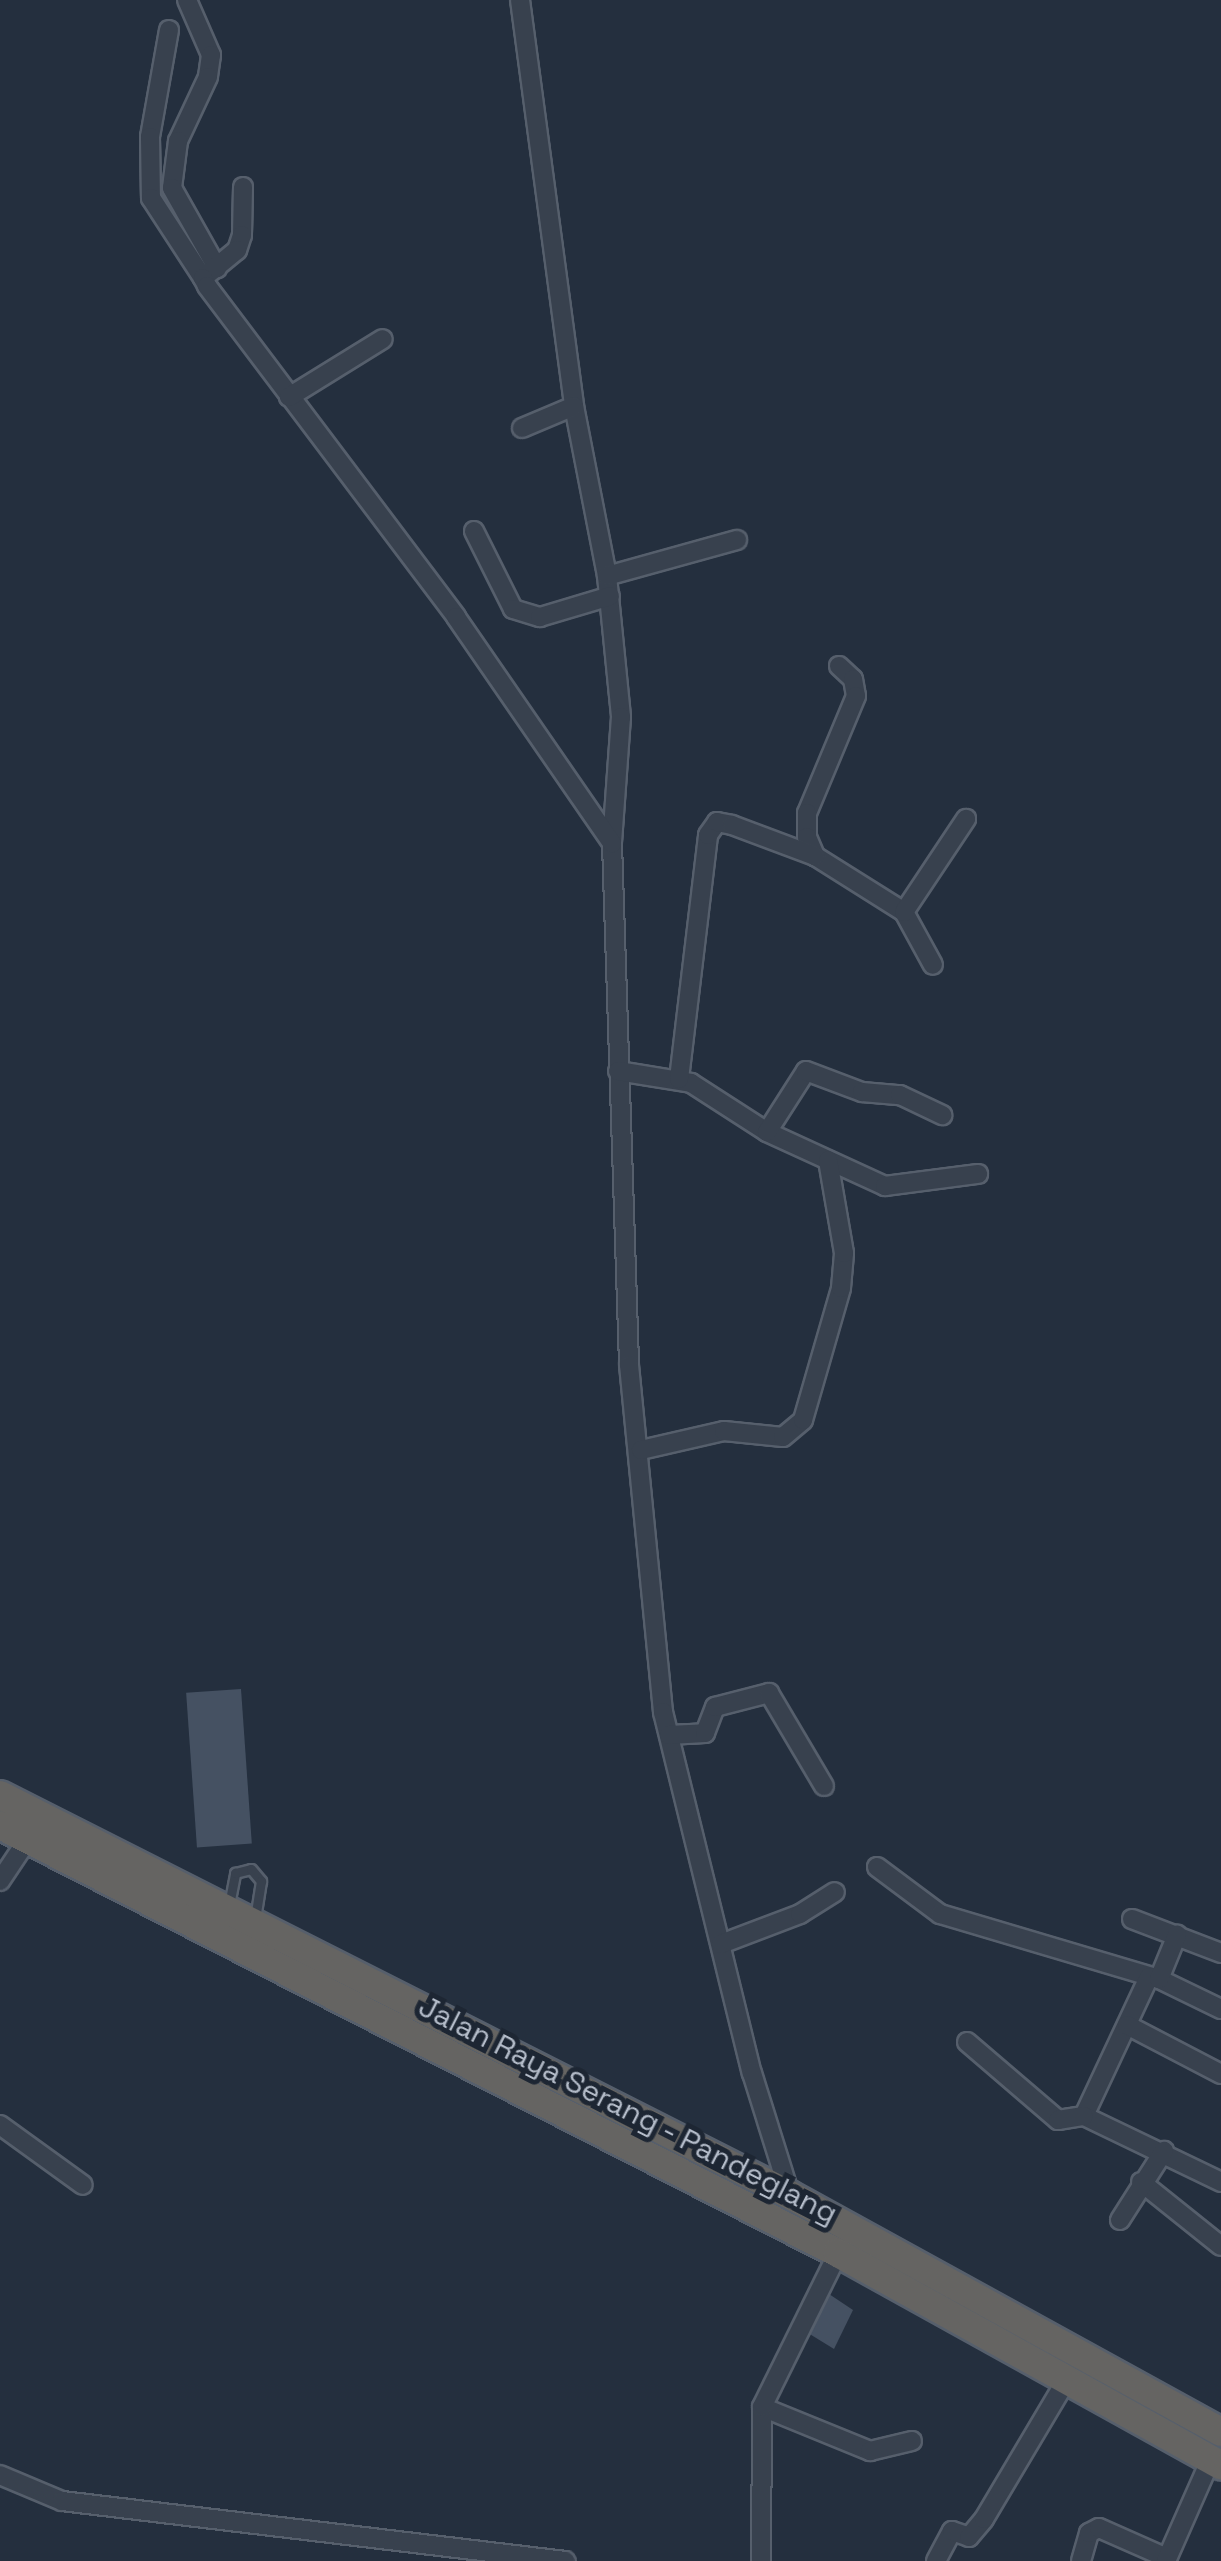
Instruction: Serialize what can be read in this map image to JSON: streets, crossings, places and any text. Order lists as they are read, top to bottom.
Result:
{
  "streets": {
    "highway": ["Jalan Raya Serang - Pandeglang"]
  }
}
